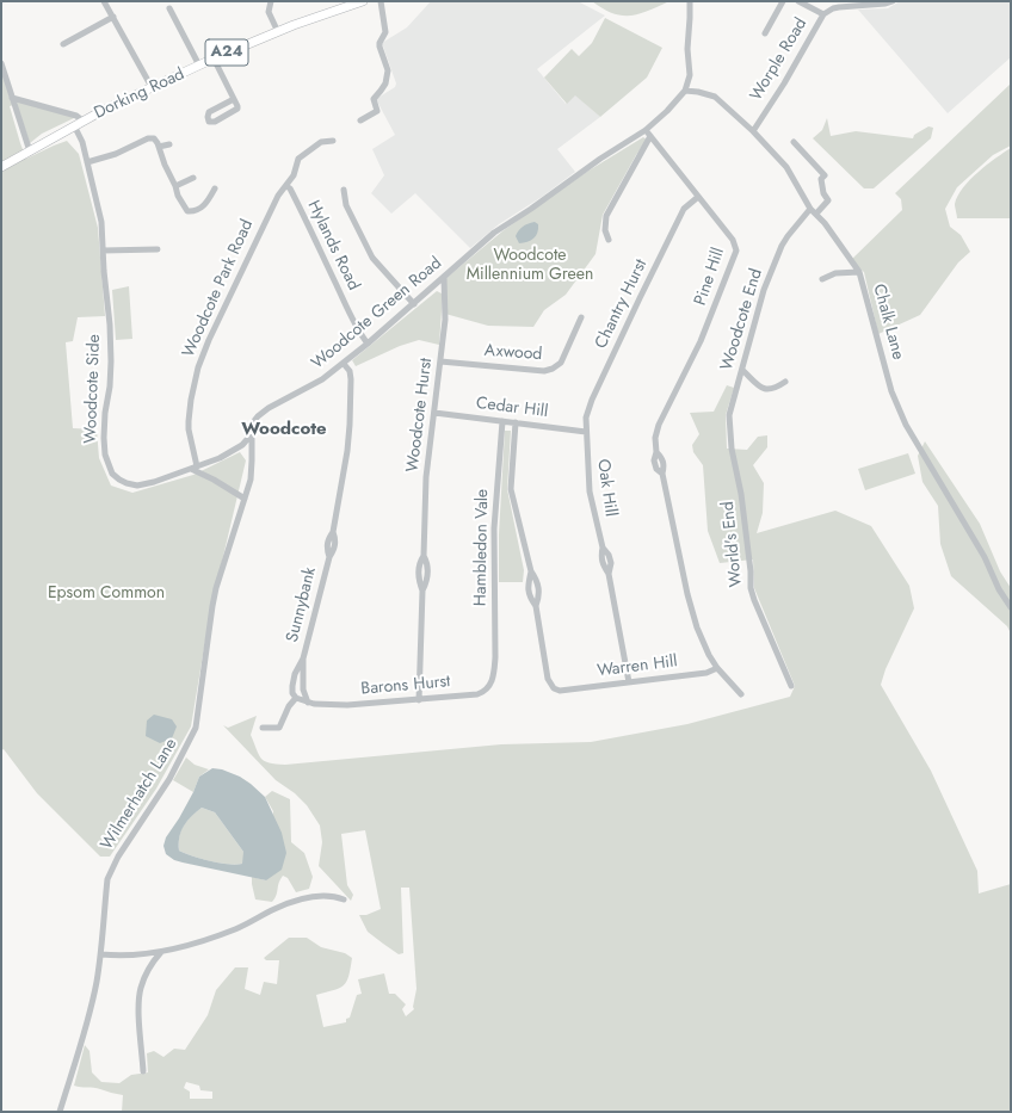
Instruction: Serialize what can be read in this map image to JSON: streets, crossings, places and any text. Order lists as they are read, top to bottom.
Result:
{
  "streets": {
    "highway": ["A24", "Dorking Road"],
    "street": [
      "Worple Road",
      "Hylands Road",
      "Pine Hill",
      "Woodcote Park Road",
      "Chantry Hurst",
      "Woodcote Green Road",
      "Woodcote End",
      "Chalk Lane",
      "Axwood",
      "Woodcote Side",
      "Cedar Hill",
      "Woodcote Hurst",
      "Oak Hill",
      "World's End",
      "Hambledon Vale",
      "Sunnybank",
      "Warren Hill",
      "Barons Hurst",
      "Wilmerhatch Lane"
    ]
  },
  "crossings": [
    ["Worple Road", "Chalk Lane"],
    ["Dorking Road", "Woodcote Side"],
    ["Hylands Road", "Woodcote Park Road"],
    ["Hylands Road", "Woodcote Green Road"],
    ["Pine Hill", "Chantry Hurst"],
    ["Pine Hill", "Woodcote Green Road"],
    ["Pine Hill", "Warren Hill"],
    ["Woodcote Park Road", "Woodcote Side"],
    ["Chantry Hurst", "Cedar Hill"],
    ["Chantry Hurst", "Oak Hill"],
    ["Woodcote Green Road", "Chalk Lane"],
    ["Woodcote Green Road", "Woodcote Side"],
    ["Woodcote Green Road", "Woodcote Hurst"],
    ["Woodcote Green Road", "Sunnybank"],
    ["Woodcote Green Road", "Wilmerhatch Lane"],
    ["Woodcote End", "Chalk Lane"],
    ["Woodcote End", "World's End"],
    ["Axwood", "Woodcote Hurst"],
    ["Woodcote Side", "Wilmerhatch Lane"],
    ["Cedar Hill", "Woodcote Hurst"],
    ["Cedar Hill", "Oak Hill"],
    ["Cedar Hill", "Hambledon Vale"],
    ["Woodcote Hurst", "Barons Hurst"],
    ["Oak Hill", "Warren Hill"],
    ["Hambledon Vale", "Barons Hurst"],
    ["Sunnybank", "Barons Hurst"]
  ],
  "districts": ["Woodcote"],
  "parks": ["Woodcote Millennium Green", "Epsom Common"]
}
